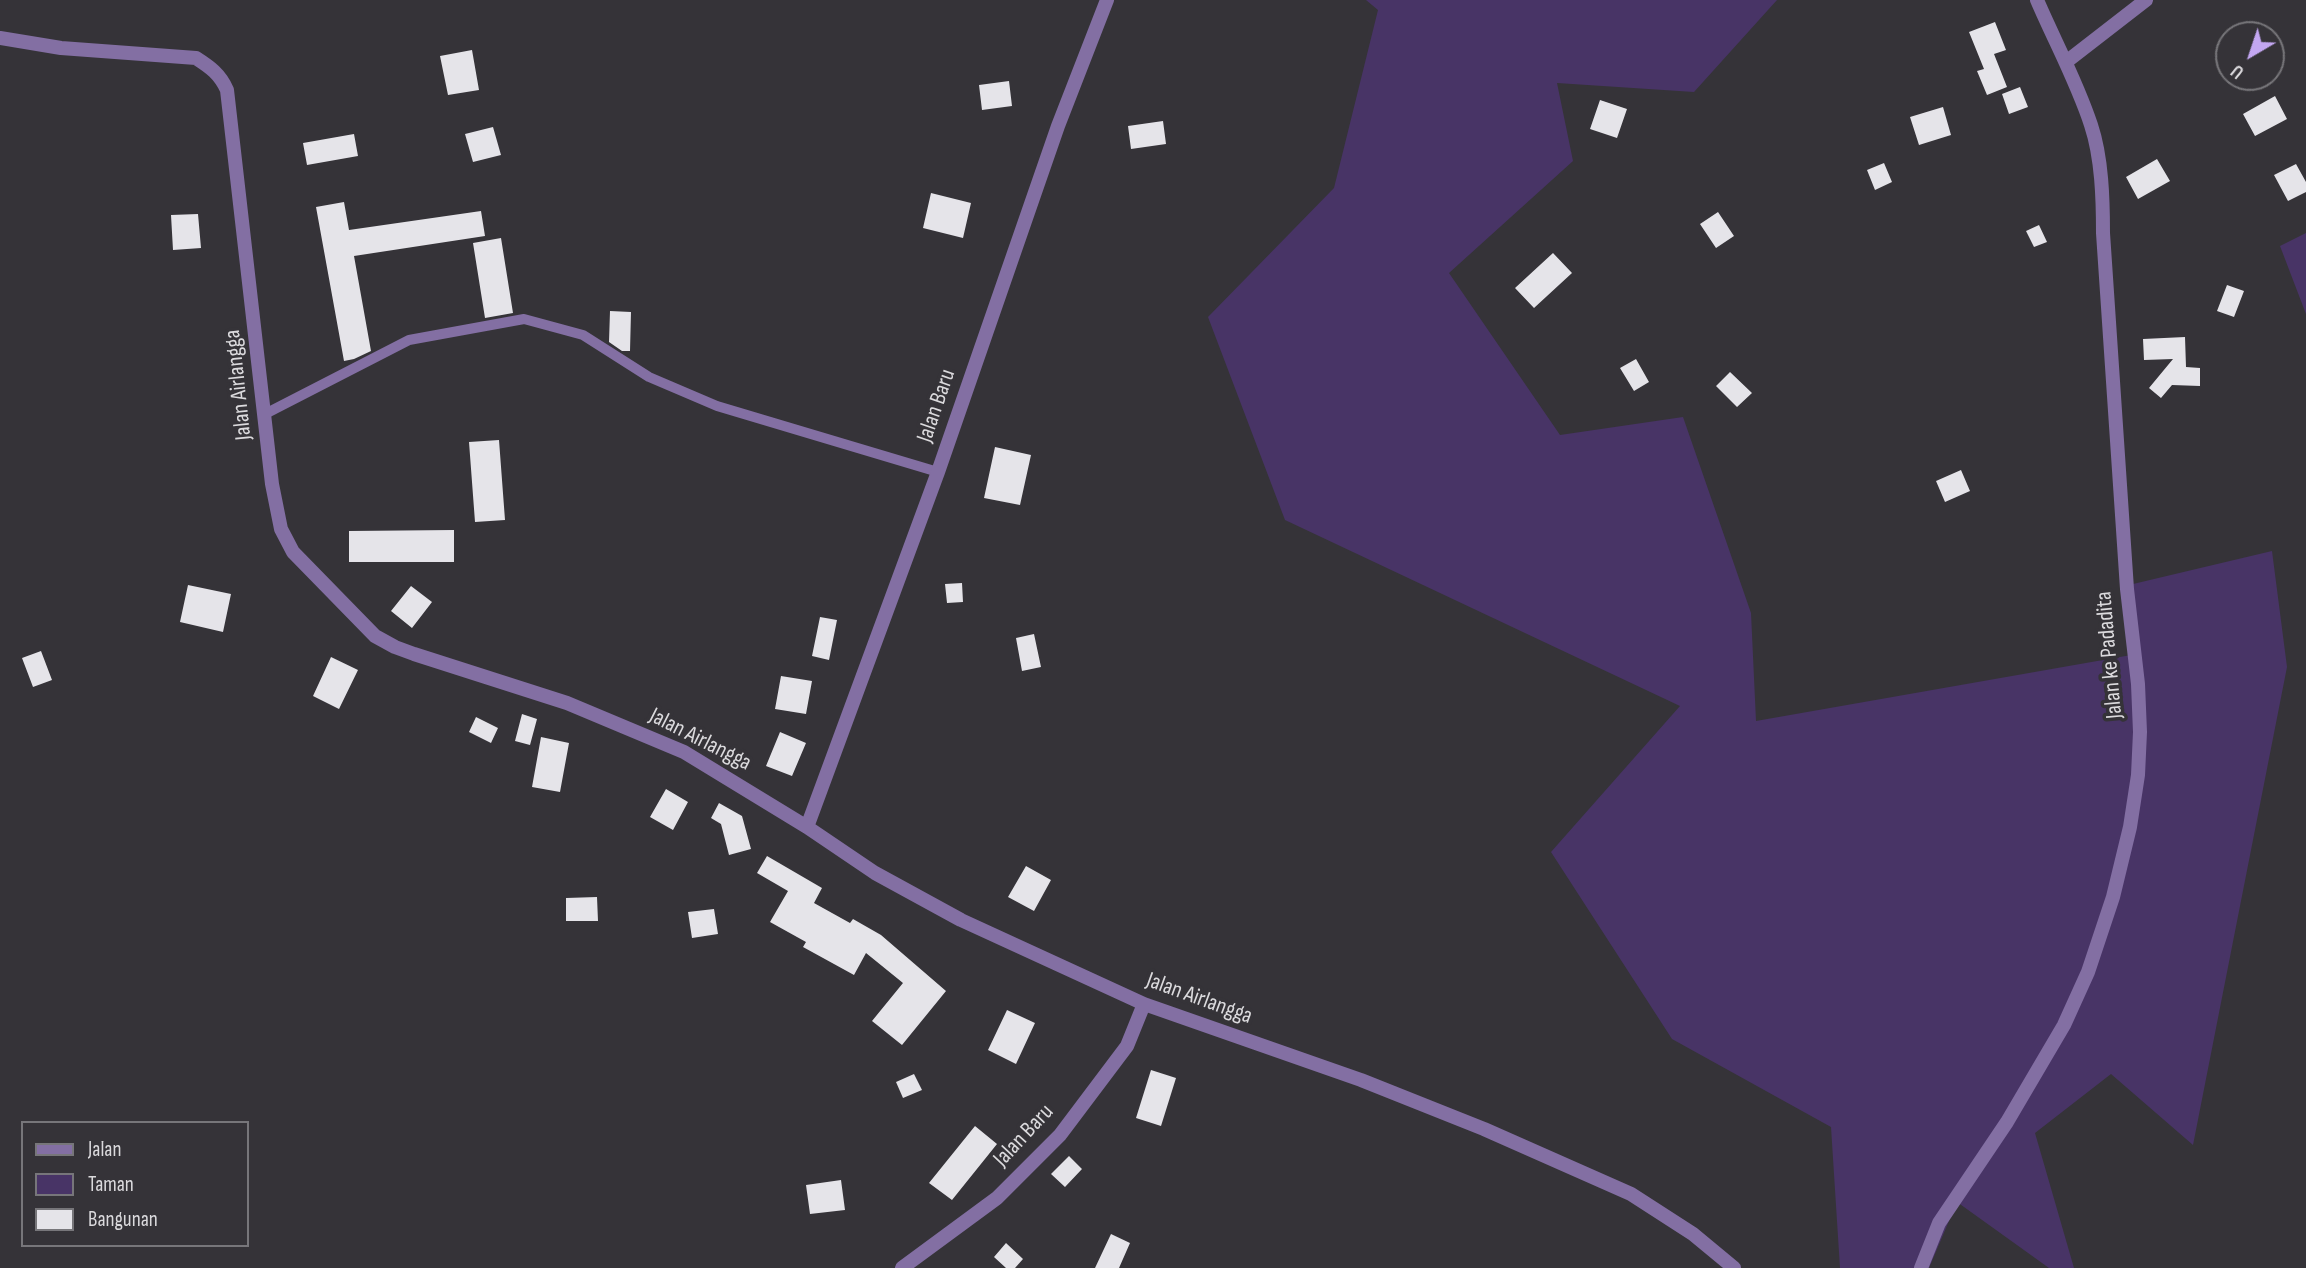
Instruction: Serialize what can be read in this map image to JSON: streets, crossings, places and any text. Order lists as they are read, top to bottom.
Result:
{
  "streets": {
    "street": ["Jalan Airlangga", "Jalan Baru", "Jalan ke Padadita"]
  },
  "crossings": [
    ["Jalan Airlangga", "Jalan Baru"]
  ],
  "legend": ["Jalan", "Taman", "Bangunan"],
  "north": "bottom left"
}
